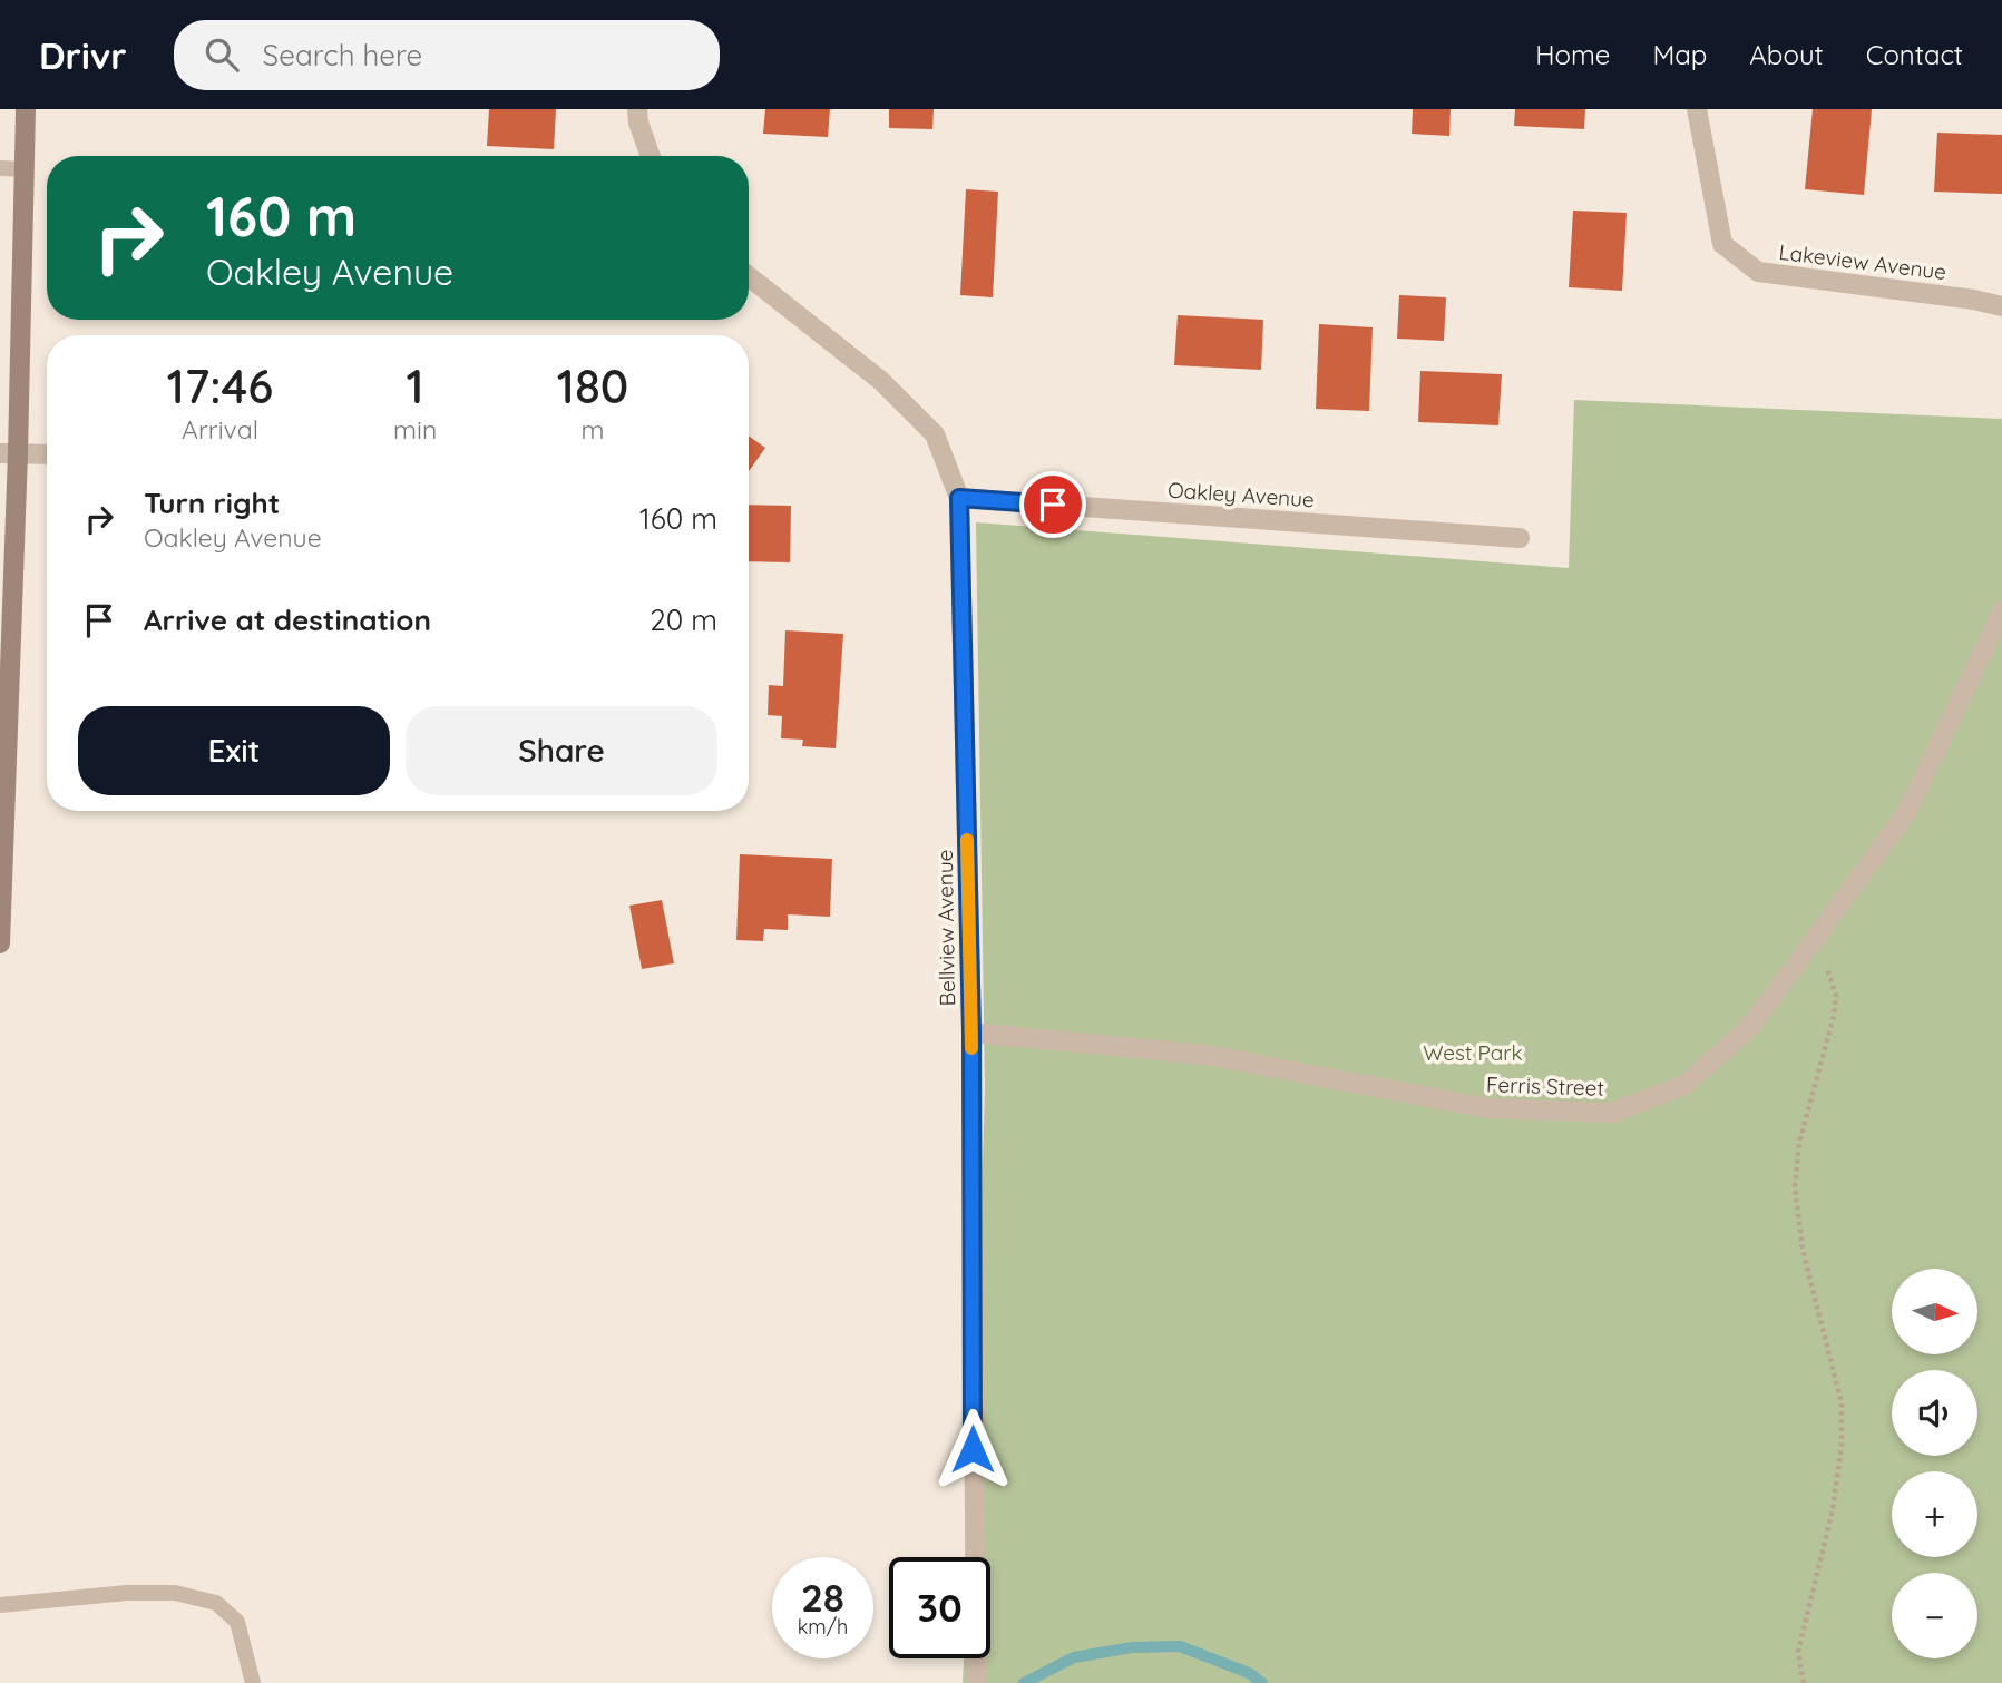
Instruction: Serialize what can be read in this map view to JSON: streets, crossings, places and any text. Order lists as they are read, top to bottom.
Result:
{
  "streets": {
    "street": [
      "Lakeview Avenue",
      "Oakley Avenue",
      "Bellview Avenue",
      "Ferris Street"
    ]
  },
  "crossings": [
    ["Oakley Avenue", "Bellview Avenue"],
    ["Bellview Avenue", "Ferris Street"]
  ],
  "parks": ["West Park"],
  "north": "right",
  "page": {
    "header": "Drivr",
    "search": "Search here",
    "nav": [
      "Home",
      "Map",
      "About",
      "Contact"
    ],
    "turn": ["160 m", "Oakley Avenue"],
    "eta": [
      "17:46",
      "Arrival",
      "1",
      "min",
      "180",
      "m"
    ],
    "list": [
      {
        "name": "Turn right",
        "note": "Oakley Avenue",
        "value": "160 m"
      },
      {
        "name": "Arrive at destination",
        "value": "20 m"
      }
    ],
    "buttons": ["Exit", "Share"],
    "map_buttons": ["+", "−"],
    "speed": "28 km/h",
    "limit": "30"
  }
}
